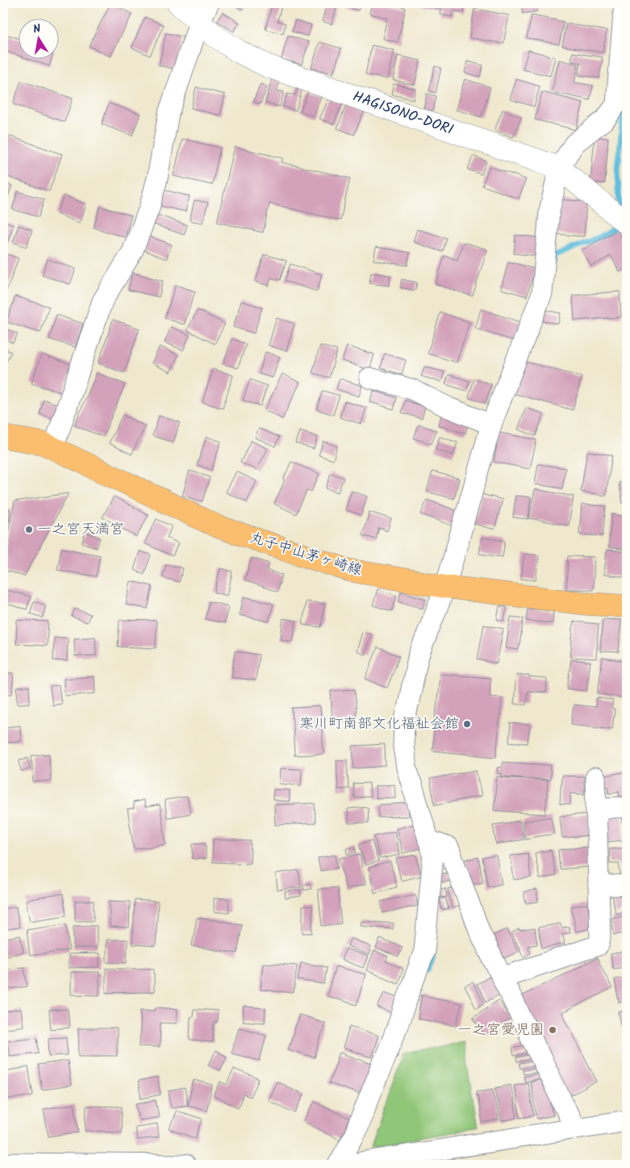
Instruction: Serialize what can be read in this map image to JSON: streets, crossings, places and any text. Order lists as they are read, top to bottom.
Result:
{
  "streets": {
    "main road": ["丸子中山茅ヶ崎線"],
    "street": ["HAGISONO-DORI"]
  },
  "places": ["一之宮天満宮", "寒川町南部文化福祉会館", "一之宮愛児園"],
  "north": "top"
}
